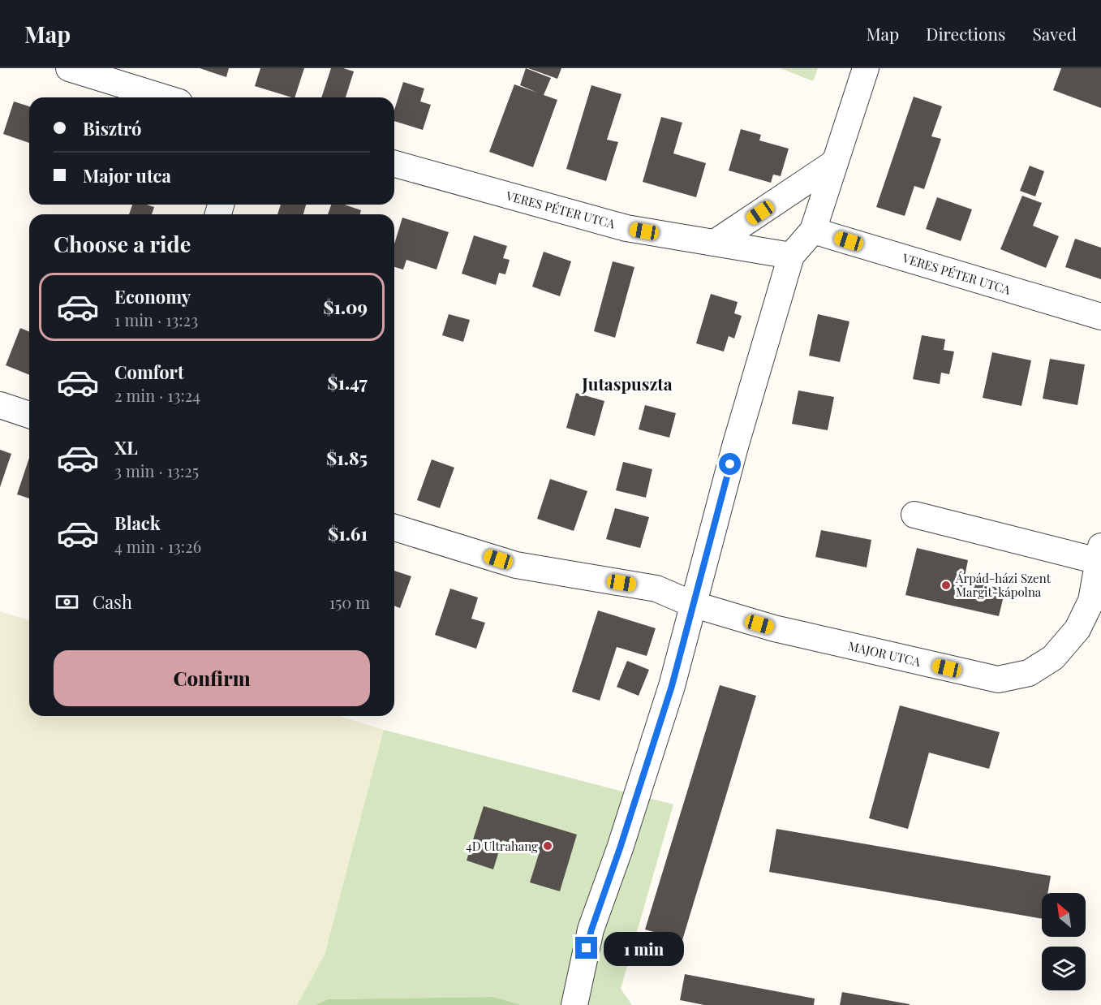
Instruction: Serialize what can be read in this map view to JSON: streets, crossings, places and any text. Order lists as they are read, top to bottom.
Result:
{
  "streets": {
    "street": ["VERES PÉTER UTCA", "MAJOR UTCA"]
  },
  "districts": ["Jutaspuszta"],
  "places": ["Árpád-házi Szent Margit-kápolna", "4D Ultrahang"],
  "north": "top left",
  "page": {
    "header": "Map",
    "nav": ["Map", "Directions", "Saved"],
    "banner": ["Bisztró", "Major utca"],
    "heading": "Choose a ride",
    "list": [
      {
        "name": "Economy",
        "note": "1 min · 13:23",
        "value": "$1.09"
      },
      {
        "name": "Comfort",
        "note": "2 min · 13:24",
        "value": "$1.47"
      },
      {
        "name": "XL",
        "note": "3 min · 13:25",
        "value": "$1.85"
      },
      {
        "name": "Black",
        "note": "4 min · 13:26",
        "value": "$1.61"
      }
    ],
    "pay": ["Cash", "150 m"],
    "buttons": "Confirm",
    "bubble": "1 min"
  }
}
